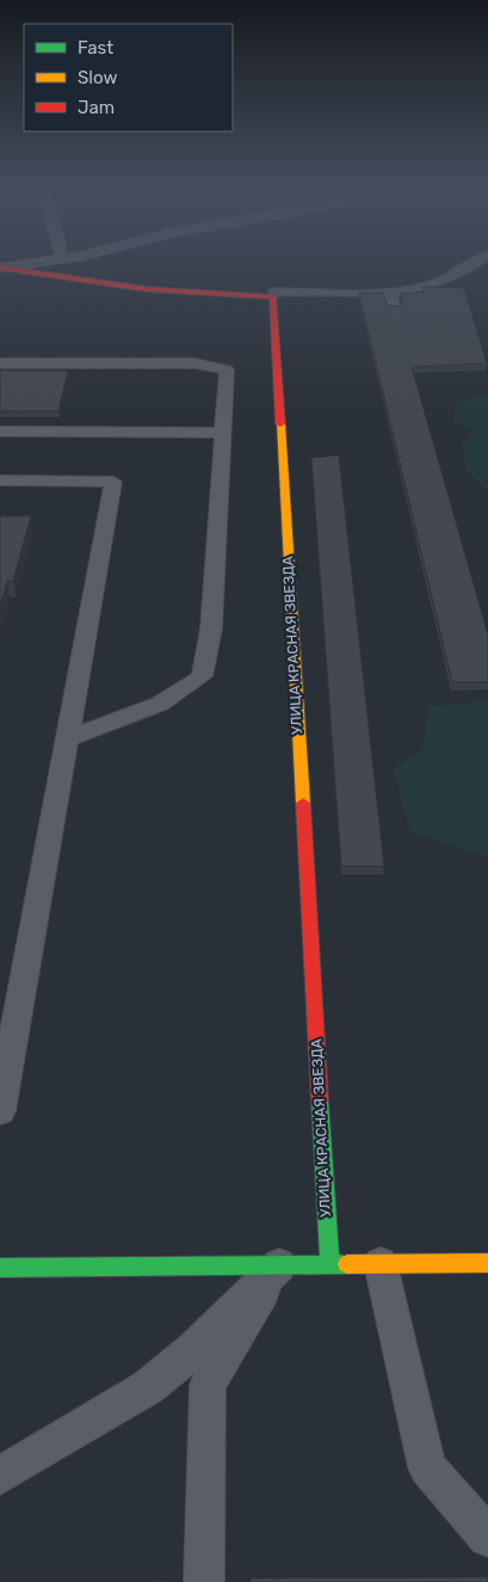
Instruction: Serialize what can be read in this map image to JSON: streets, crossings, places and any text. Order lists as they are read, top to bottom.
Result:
{
  "streets": {
    "street": ["УЛИЦА КРАСНАЯ ЗВЕЗДА"]
  },
  "legend": ["Fast", "Slow", "Jam"]
}
